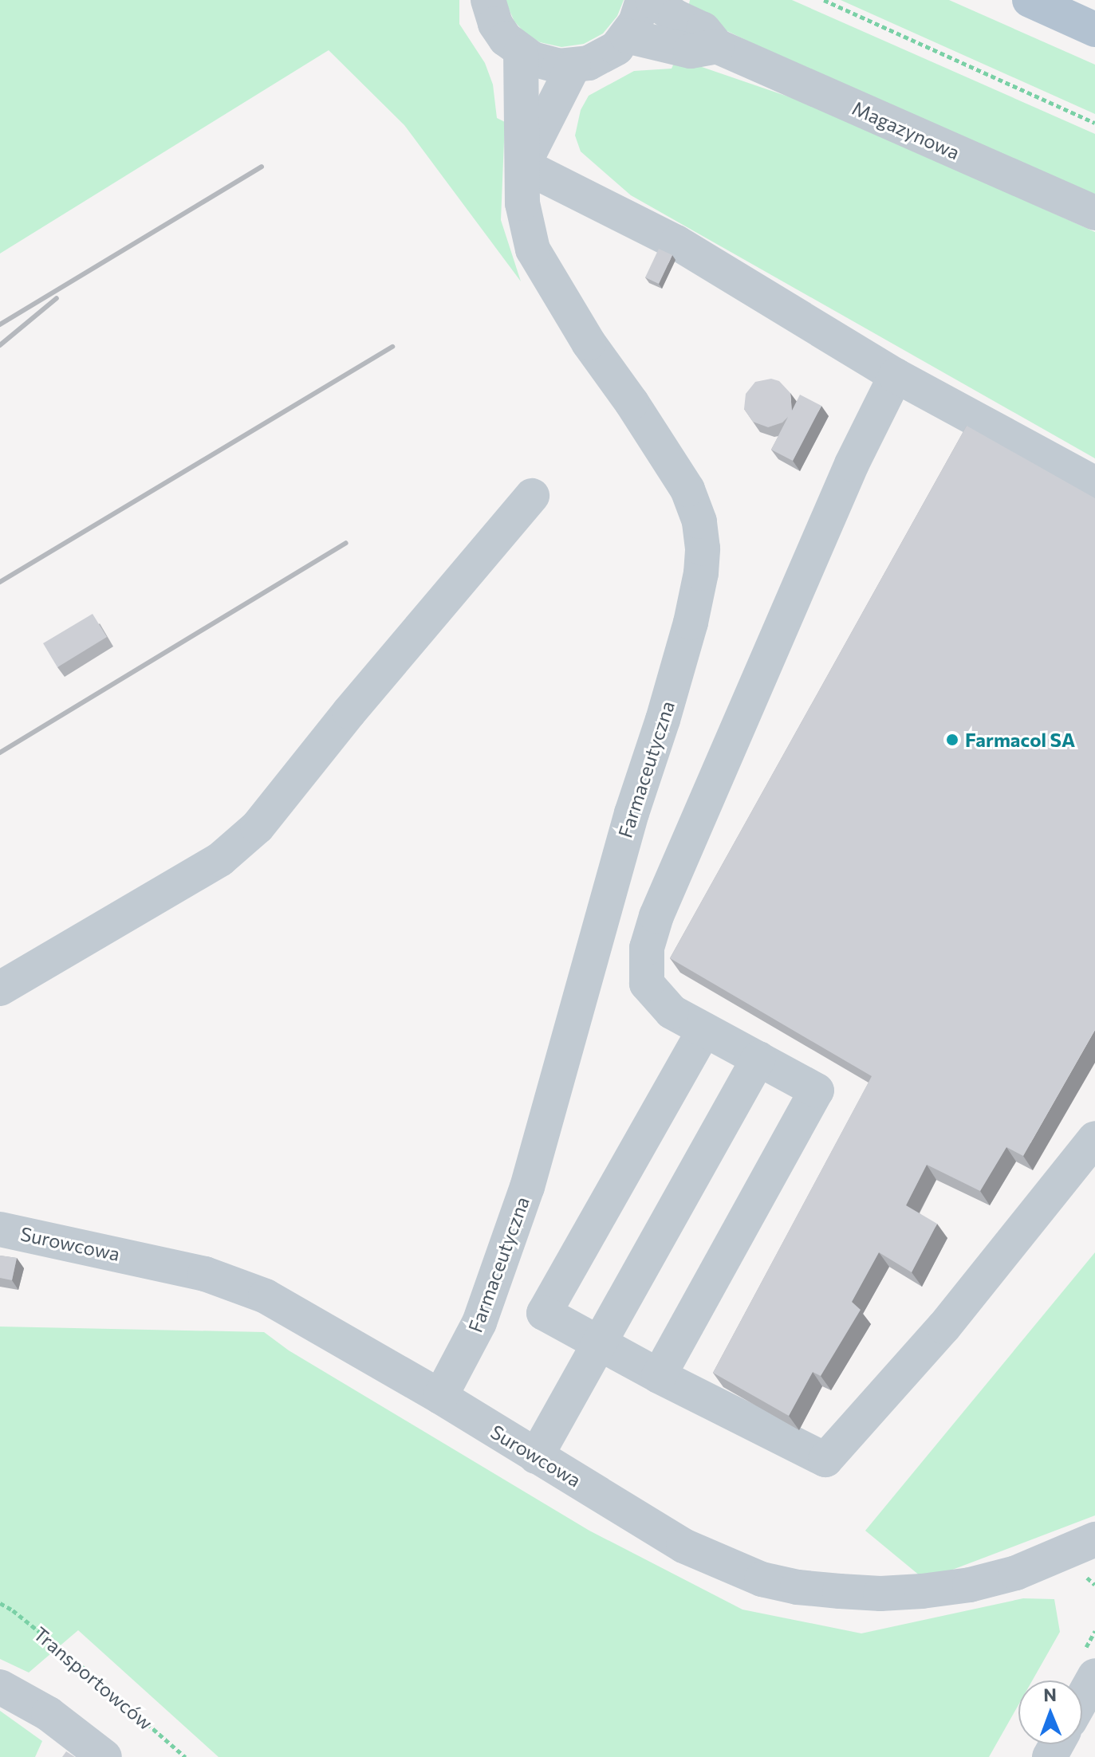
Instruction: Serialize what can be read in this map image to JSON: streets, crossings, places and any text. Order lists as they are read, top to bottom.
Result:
{
  "streets": {
    "street": ["Magazynowa", "Farmaceutyczna", "Surowcowa"],
    "path": ["Transportowców"]
  },
  "crossings": [
    ["Farmaceutyczna", "Surowcowa"]
  ],
  "places": ["Farmacol SA"],
  "north": "top"
}
